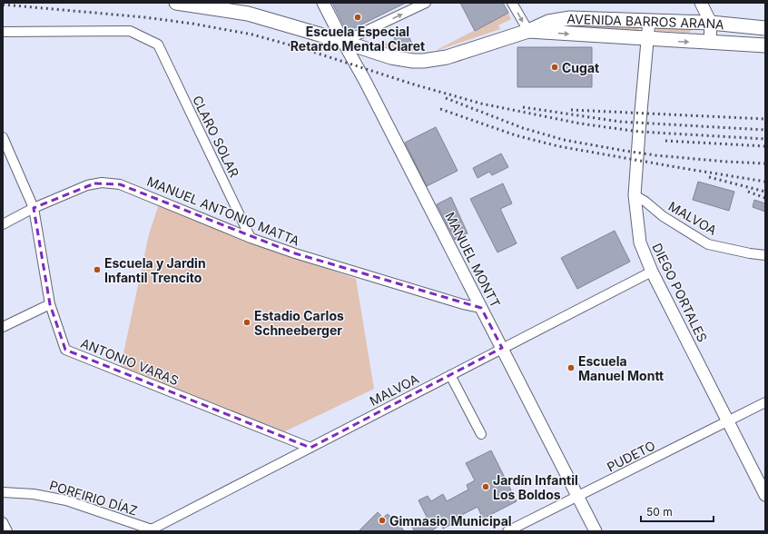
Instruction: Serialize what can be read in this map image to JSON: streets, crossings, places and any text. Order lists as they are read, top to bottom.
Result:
{
  "streets": {
    "main road": ["AVENIDA BARROS ARANA"],
    "street": [
      "CLARO SOLAR",
      "MANUEL ANTONIO MATTA",
      "MALVOA",
      "MANUEL MONTT",
      "DIEGO PORTALES",
      "ANTONIO VARAS",
      "PUDETO",
      "PORFIRIO DÍAZ"
    ]
  },
  "crossings": [
    ["AVENIDA BARROS ARANA", "MANUEL MONTT"],
    ["AVENIDA BARROS ARANA", "DIEGO PORTALES"],
    ["CLARO SOLAR", "MANUEL ANTONIO MATTA"],
    ["MANUEL ANTONIO MATTA", "MANUEL MONTT"],
    ["MANUEL ANTONIO MATTA", "ANTONIO VARAS"],
    ["MALVOA", "MANUEL MONTT"],
    ["MALVOA", "DIEGO PORTALES"],
    ["MALVOA", "ANTONIO VARAS"],
    ["MALVOA", "PORFIRIO DÍAZ"],
    ["MANUEL MONTT", "PUDETO"],
    ["DIEGO PORTALES", "PUDETO"]
  ],
  "places": [
    "Escuela Especial Retardo Mental Claret",
    "Cugat",
    "Escuela y Jardin Infantil Trencito",
    "Estadio Carlos Schneeberger",
    "Escuela Manuel Montt",
    "Jardín Infantil Los Boldos",
    "Gimnasio Municipal"
  ],
  "scale_bar": "50 m"
}
